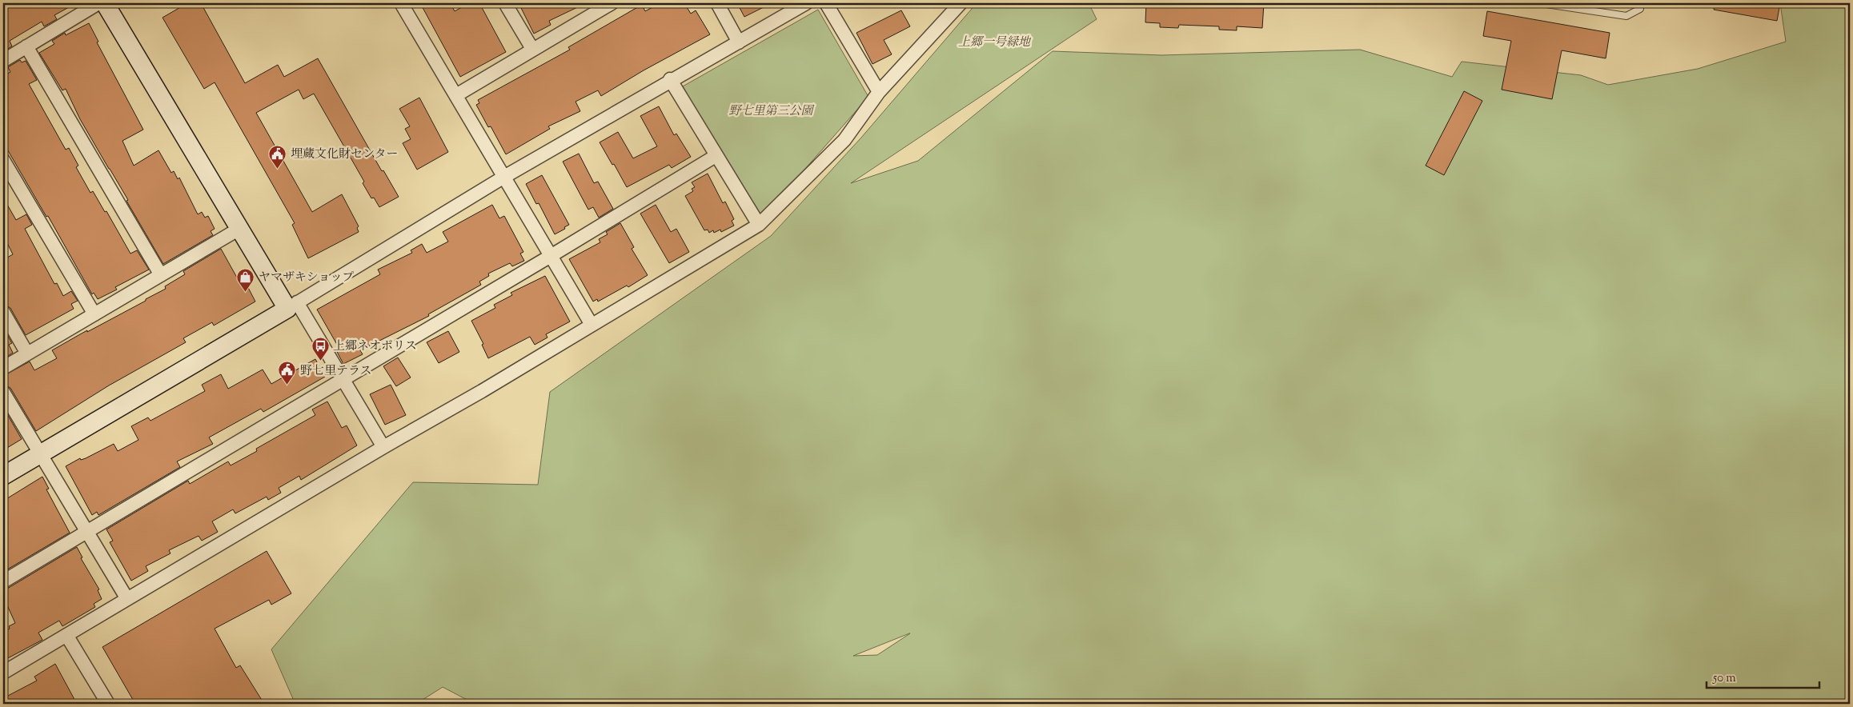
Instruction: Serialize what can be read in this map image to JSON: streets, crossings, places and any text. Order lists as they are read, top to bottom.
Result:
{
  "parks": ["上郷一号緑地", "野七里第三公園"],
  "places": {
    "public building": ["埋蔵文化財センター", "野七里テラス"],
    "shop": ["ヤマザキショップ"],
    "bus stop": ["上郷ネオポリス"]
  },
  "scale_bar": "50 m"
}
